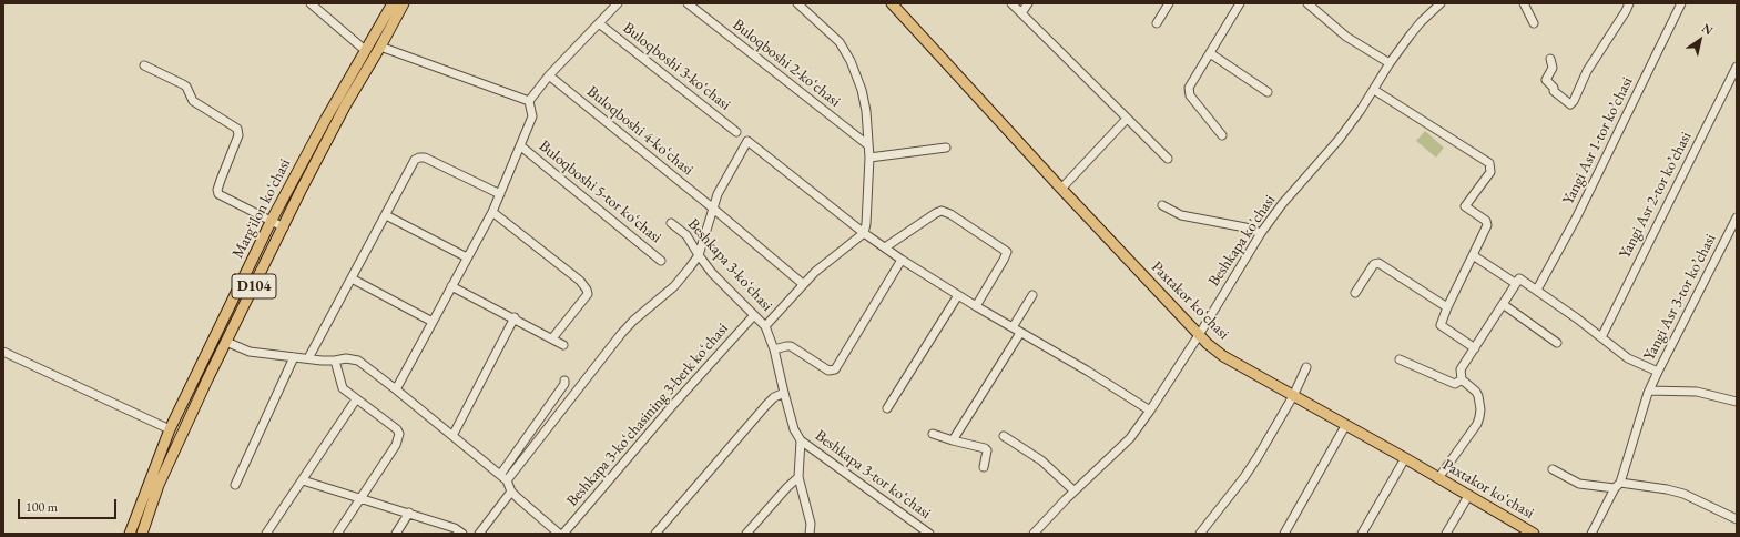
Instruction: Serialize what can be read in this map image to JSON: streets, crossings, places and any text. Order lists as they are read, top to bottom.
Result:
{
  "streets": {
    "main road": ["Margʻilon koʻchasi", "D104", "Paxtakor koʻchasi"],
    "street": [
      "Buloqboshi 2-koʻchasi",
      "Buloqboshi 3-koʻchasi",
      "Buloqboshi 4-koʻchasi",
      "Yangi Asr 1-tor koʼchasi",
      "Buloqboshi 5-tor koʻchasi",
      "Yangi Asr 2-tor koʼchasi",
      "Beshkapa ko'chasi",
      "Beshkapa 3-koʻchasi",
      "Yangi Asr 3-tor koʼchasi",
      "Beshkapa 3-koʻchasining 3-berk koʻchasi",
      "Beshkapa 3-tor koʻchasi"
    ]
  },
  "crossings": [
    ["Beshkapa ko'chasi", "Paxtakor koʻchasi"],
    ["Beshkapa 3-koʻchasi", "Beshkapa 3-koʻchasining 3-berk koʻchasi"],
    ["Beshkapa 3-koʻchasi", "Beshkapa 3-tor koʻchasi"]
  ],
  "scale_bar": "100 m",
  "north": "top right"
}
